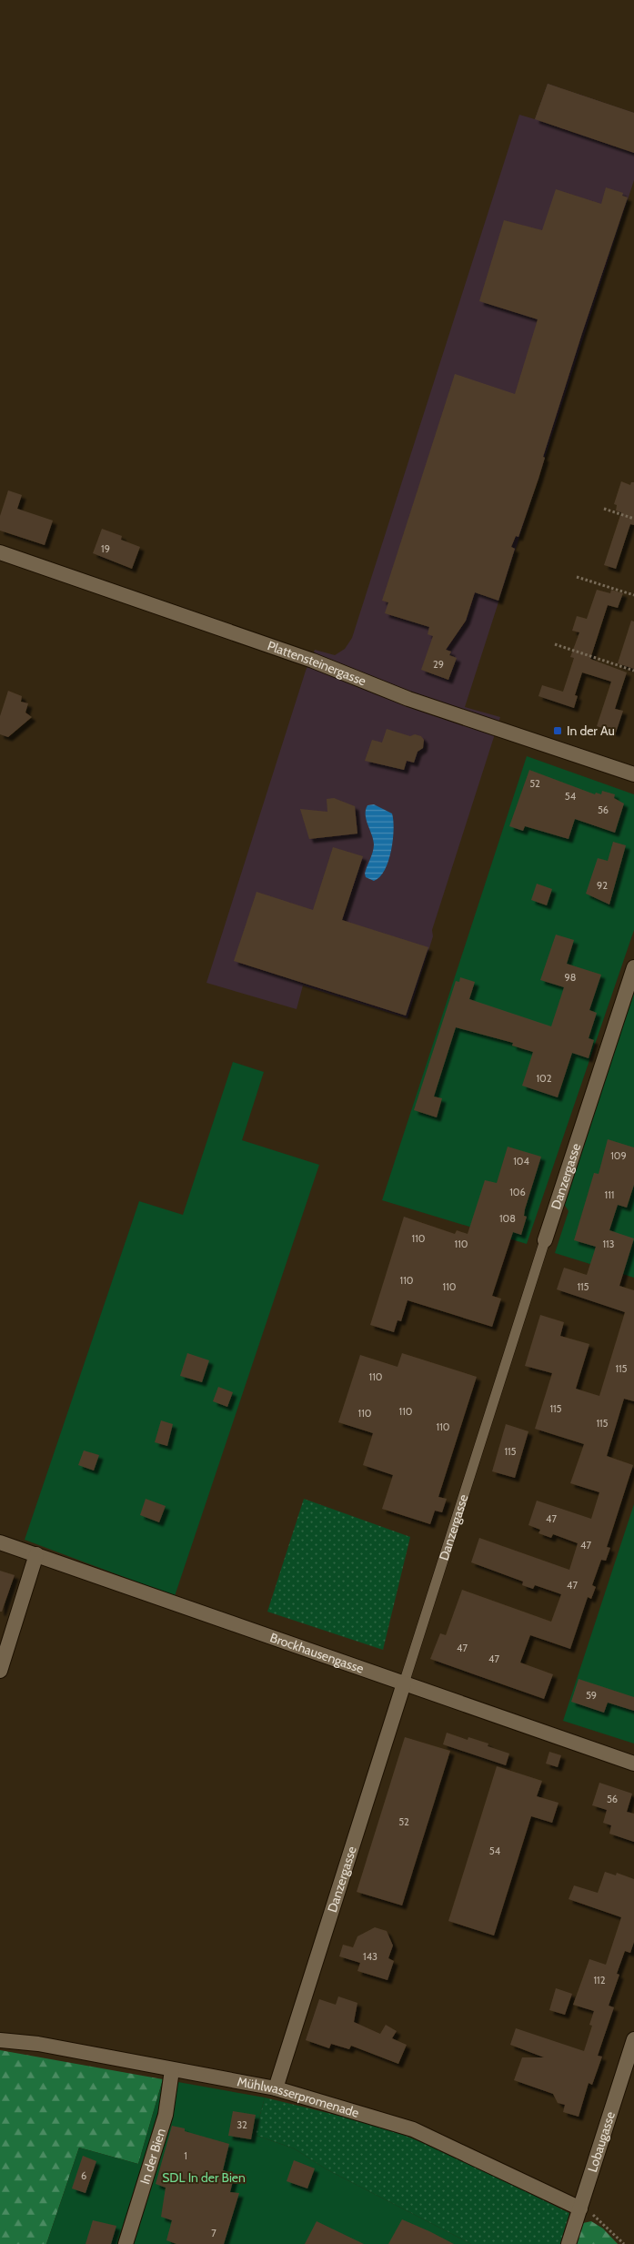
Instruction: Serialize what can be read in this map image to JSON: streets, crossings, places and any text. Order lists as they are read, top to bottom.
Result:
{
  "streets": {
    "street": [
      "Plattensteinergasse",
      "Danzergasse",
      "Brockhausengasse",
      "Mühlwasserpromenade",
      "Lobaugasse",
      "In der Bien"
    ]
  },
  "crossings": [
    ["Danzergasse", "Brockhausengasse"],
    ["Danzergasse", "Mühlwasserpromenade"],
    ["Mühlwasserpromenade", "Lobaugasse"],
    ["Mühlwasserpromenade", "In der Bien"]
  ],
  "parks": ["SDL In der Bien"],
  "places": {
    "transit": ["In der Au"]
  },
  "house_numbers": [
    "19",
    "29",
    "52",
    "54",
    "56",
    "92",
    "98",
    "102",
    "109",
    "104",
    "106",
    "111",
    "108",
    "110",
    "110",
    "113",
    "110",
    "110",
    "115",
    "115",
    "110",
    "115",
    "110",
    "110",
    "115",
    "110",
    "115",
    "47",
    "47",
    "47",
    "47",
    "47",
    "59",
    "56",
    "52",
    "54",
    "143",
    "112",
    "32",
    "1",
    "6",
    "7"
  ]
}
